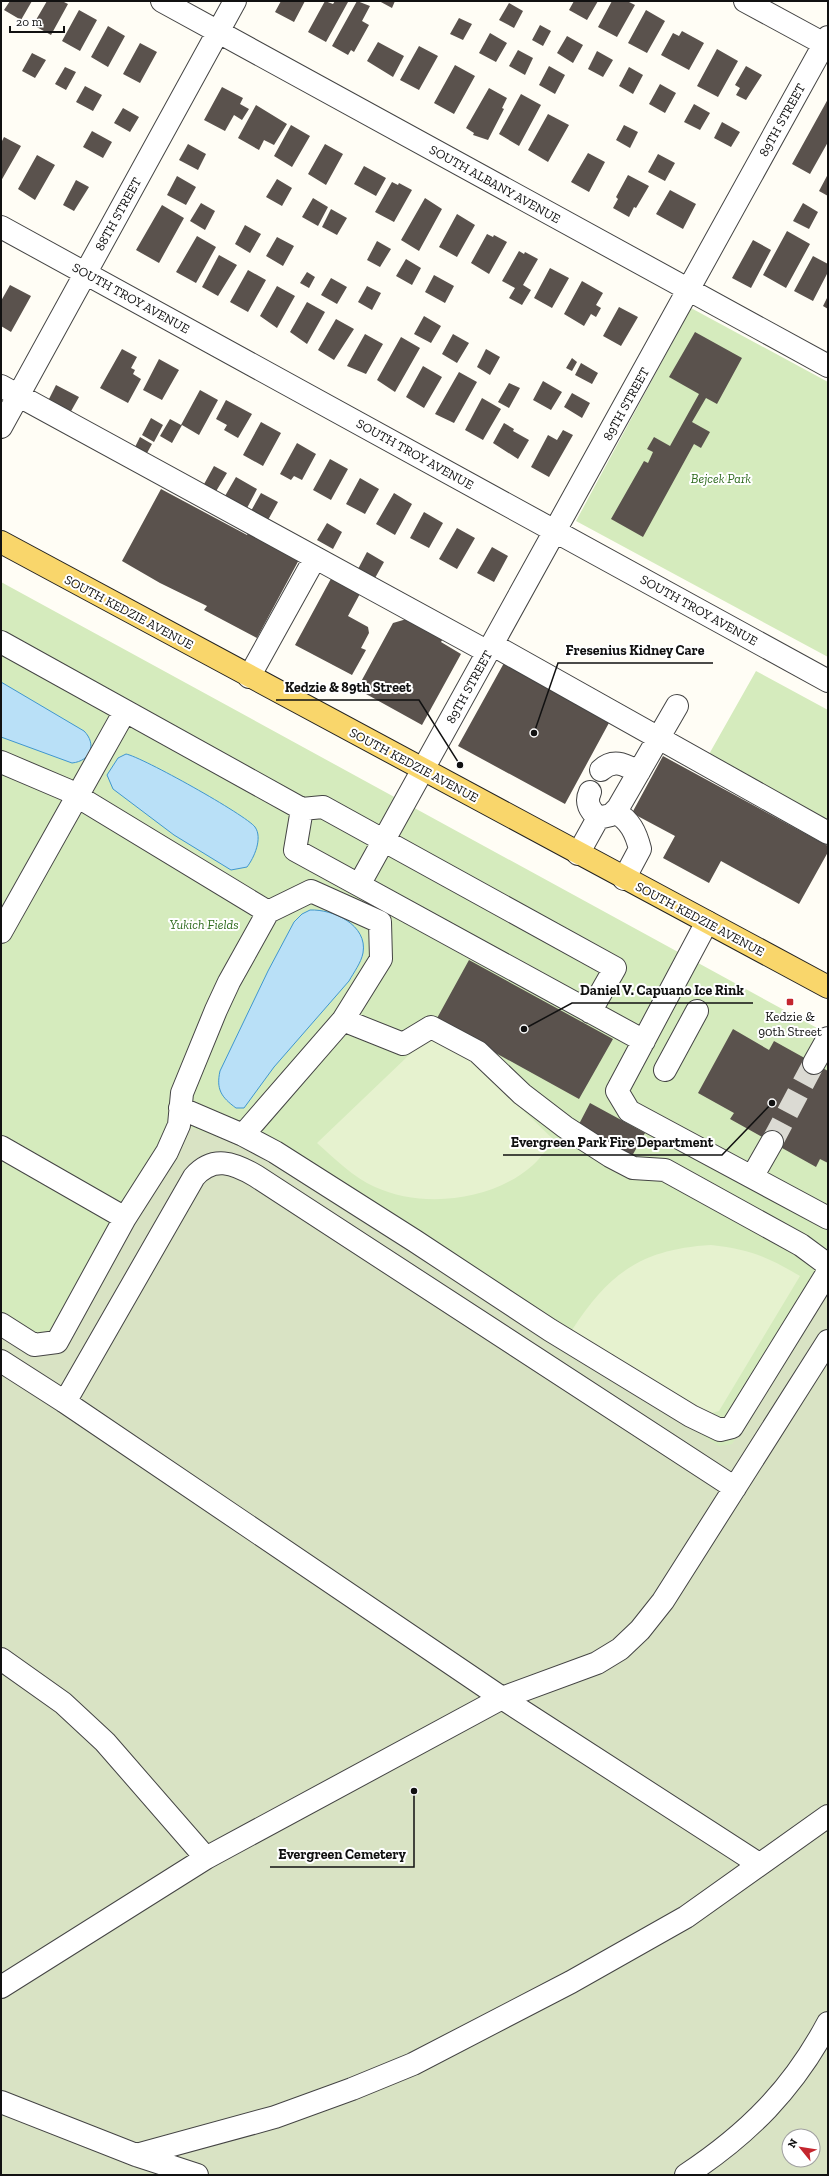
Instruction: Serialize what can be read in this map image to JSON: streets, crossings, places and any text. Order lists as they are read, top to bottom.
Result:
{
  "streets": {
    "main road": ["SOUTH KEDZIE AVENUE"],
    "street": [
      "89TH STREET",
      "SOUTH ALBANY AVENUE",
      "88TH STREET",
      "SOUTH TROY AVENUE"
    ]
  },
  "crossings": [
    ["89TH STREET", "SOUTH ALBANY AVENUE"],
    ["89TH STREET", "SOUTH TROY AVENUE"],
    ["89TH STREET", "SOUTH KEDZIE AVENUE"],
    ["SOUTH ALBANY AVENUE", "88TH STREET"],
    ["88TH STREET", "SOUTH TROY AVENUE"]
  ],
  "parks": ["Bejcek Park", "Yukich Fields"],
  "places": {
    "other": [
      "Fresenius Kidney Care",
      "Kedzie & 89th Street",
      "Daniel V. Capuano Ice Rink",
      "Evergreen Park Fire Department",
      "Evergreen Cemetery"
    ],
    "transit": ["Kedzie & 90th Street"]
  },
  "scale_bar": "20 m",
  "north": "top left"
}
